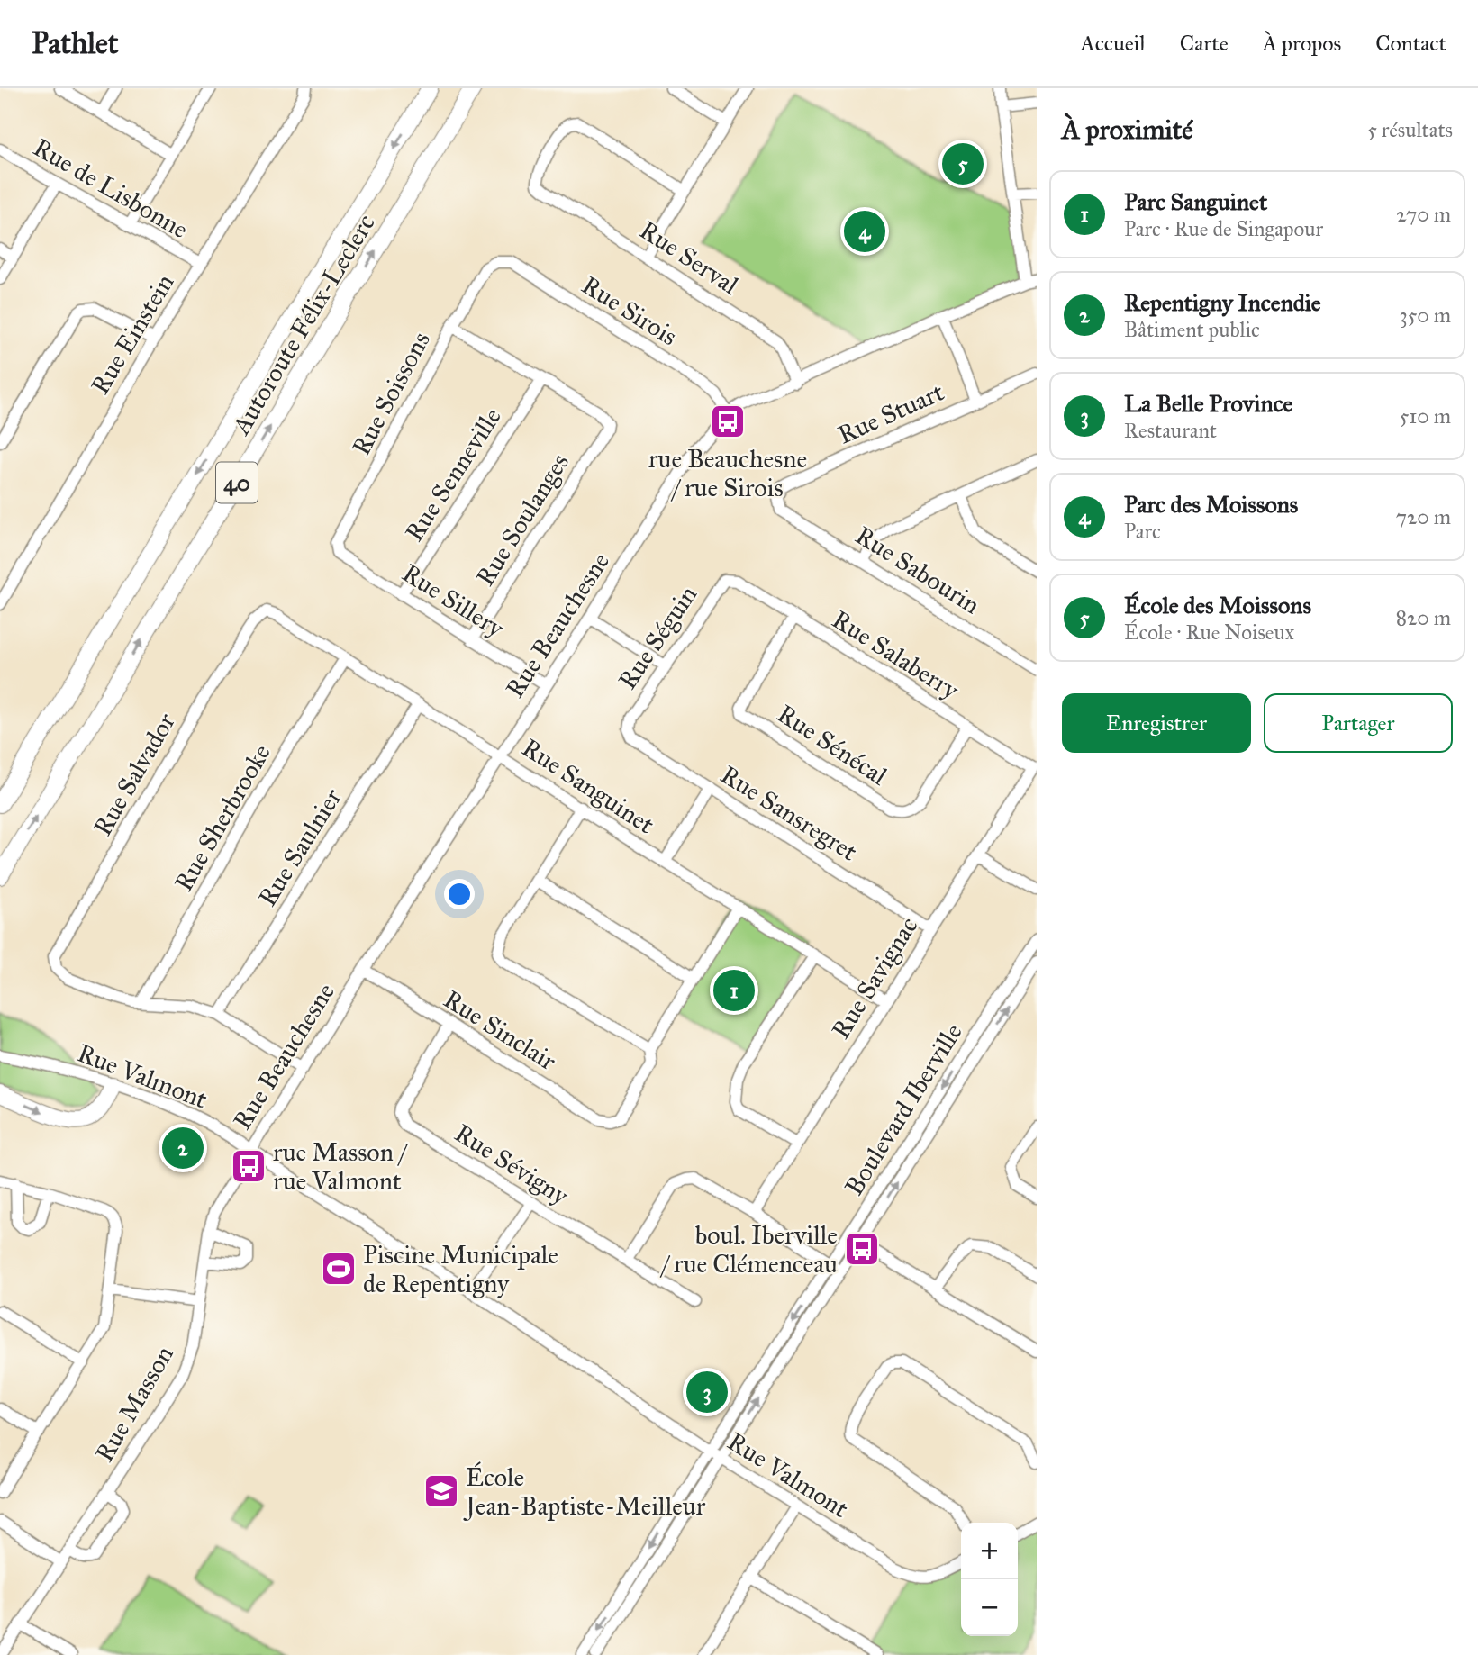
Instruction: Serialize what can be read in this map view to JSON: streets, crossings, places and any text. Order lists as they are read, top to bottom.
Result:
{
  "streets": {
    "highway": ["Autoroute Félix-Leclerc", "40"],
    "street": [
      "Rue de Lisbonne",
      "Rue Serval",
      "Rue Sirois",
      "Rue Einstein",
      "Rue Soissons",
      "Rue Stuart",
      "Rue Senneville",
      "Rue Soulanges",
      "Rue Sabourin",
      "Rue Sillery",
      "Rue Beauchesne",
      "Rue Séguin",
      "Rue Salaberry",
      "Rue Sénécal",
      "Rue Salvador",
      "Rue Sanguinet",
      "Rue Sansregret",
      "Rue Sherbrooke",
      "Rue Saulnier",
      "Rue Savignac",
      "Rue Sinclair",
      "Rue Valmont",
      "Boulevard Iberville",
      "Rue Sévigny",
      "Rue Masson"
    ]
  },
  "crossings": [
    ["Rue de Lisbonne", "Rue Einstein"],
    ["Rue Serval", "Rue Beauchesne"],
    ["Rue Sirois", "Rue Soissons"],
    ["Rue Sirois", "Rue Beauchesne"],
    ["Rue Soissons", "Rue Sillery"],
    ["Rue Stuart", "Rue Sabourin"],
    ["Rue Senneville", "Rue Soulanges"],
    ["Rue Senneville", "Rue Sillery"],
    ["Rue Soulanges", "Rue Sillery"],
    ["Rue Sillery", "Rue Beauchesne"],
    ["Rue Beauchesne", "Rue Sanguinet"],
    ["Rue Beauchesne", "Rue Sinclair"],
    ["Rue Beauchesne", "Rue Valmont"],
    ["Rue Beauchesne", "Rue Masson"],
    ["Rue Séguin", "Rue Salaberry"],
    ["Rue Séguin", "Rue Sansregret"],
    ["Rue Salaberry", "Rue Sénécal"],
    ["Rue Salaberry", "Rue Savignac"],
    ["Rue Salvador", "Rue Sanguinet"],
    ["Rue Salvador", "Rue Sherbrooke"],
    ["Rue Sanguinet", "Rue Sherbrooke"],
    ["Rue Sanguinet", "Rue Saulnier"],
    ["Rue Sanguinet", "Rue Savignac"],
    ["Rue Sansregret", "Rue Savignac"],
    ["Rue Sinclair", "Rue Sévigny"],
    ["Rue Valmont", "Boulevard Iberville"],
    ["Rue Valmont", "Rue Masson"]
  ],
  "places": {
    "bus stop": ["rue Beauchesne / rue Sirois", "rue Masson / rue Valmont", "boul. Iberville / rue Clémenceau"],
    "sports": ["Piscine Municipale de Repentigny"],
    "school or university": ["École Jean-Baptiste-Meilleur"]
  },
  "page": {
    "header": "Pathlet",
    "nav": [
      "Accueil",
      "Carte",
      "À propos",
      "Contact"
    ],
    "heading": ["À proximité", "5 résultats"],
    "pins": [
      "5",
      "4",
      "1",
      "2",
      "3"
    ],
    "list": [
      {
        "mark": "1",
        "name": "Parc Sanguinet",
        "note": "Parc · Rue de Singapour",
        "value": "270 m"
      },
      {
        "mark": "2",
        "name": "Repentigny Incendie",
        "note": "Bâtiment public",
        "value": "350 m"
      },
      {
        "mark": "3",
        "name": "La Belle Province",
        "note": "Restaurant",
        "value": "510 m"
      },
      {
        "mark": "4",
        "name": "Parc des Moissons",
        "note": "Parc",
        "value": "720 m"
      },
      {
        "mark": "5",
        "name": "École des Moissons",
        "note": "École · Rue Noiseux",
        "value": "820 m"
      }
    ],
    "buttons": ["Enregistrer", "Partager"],
    "map_buttons": ["+", "−"]
  }
}
